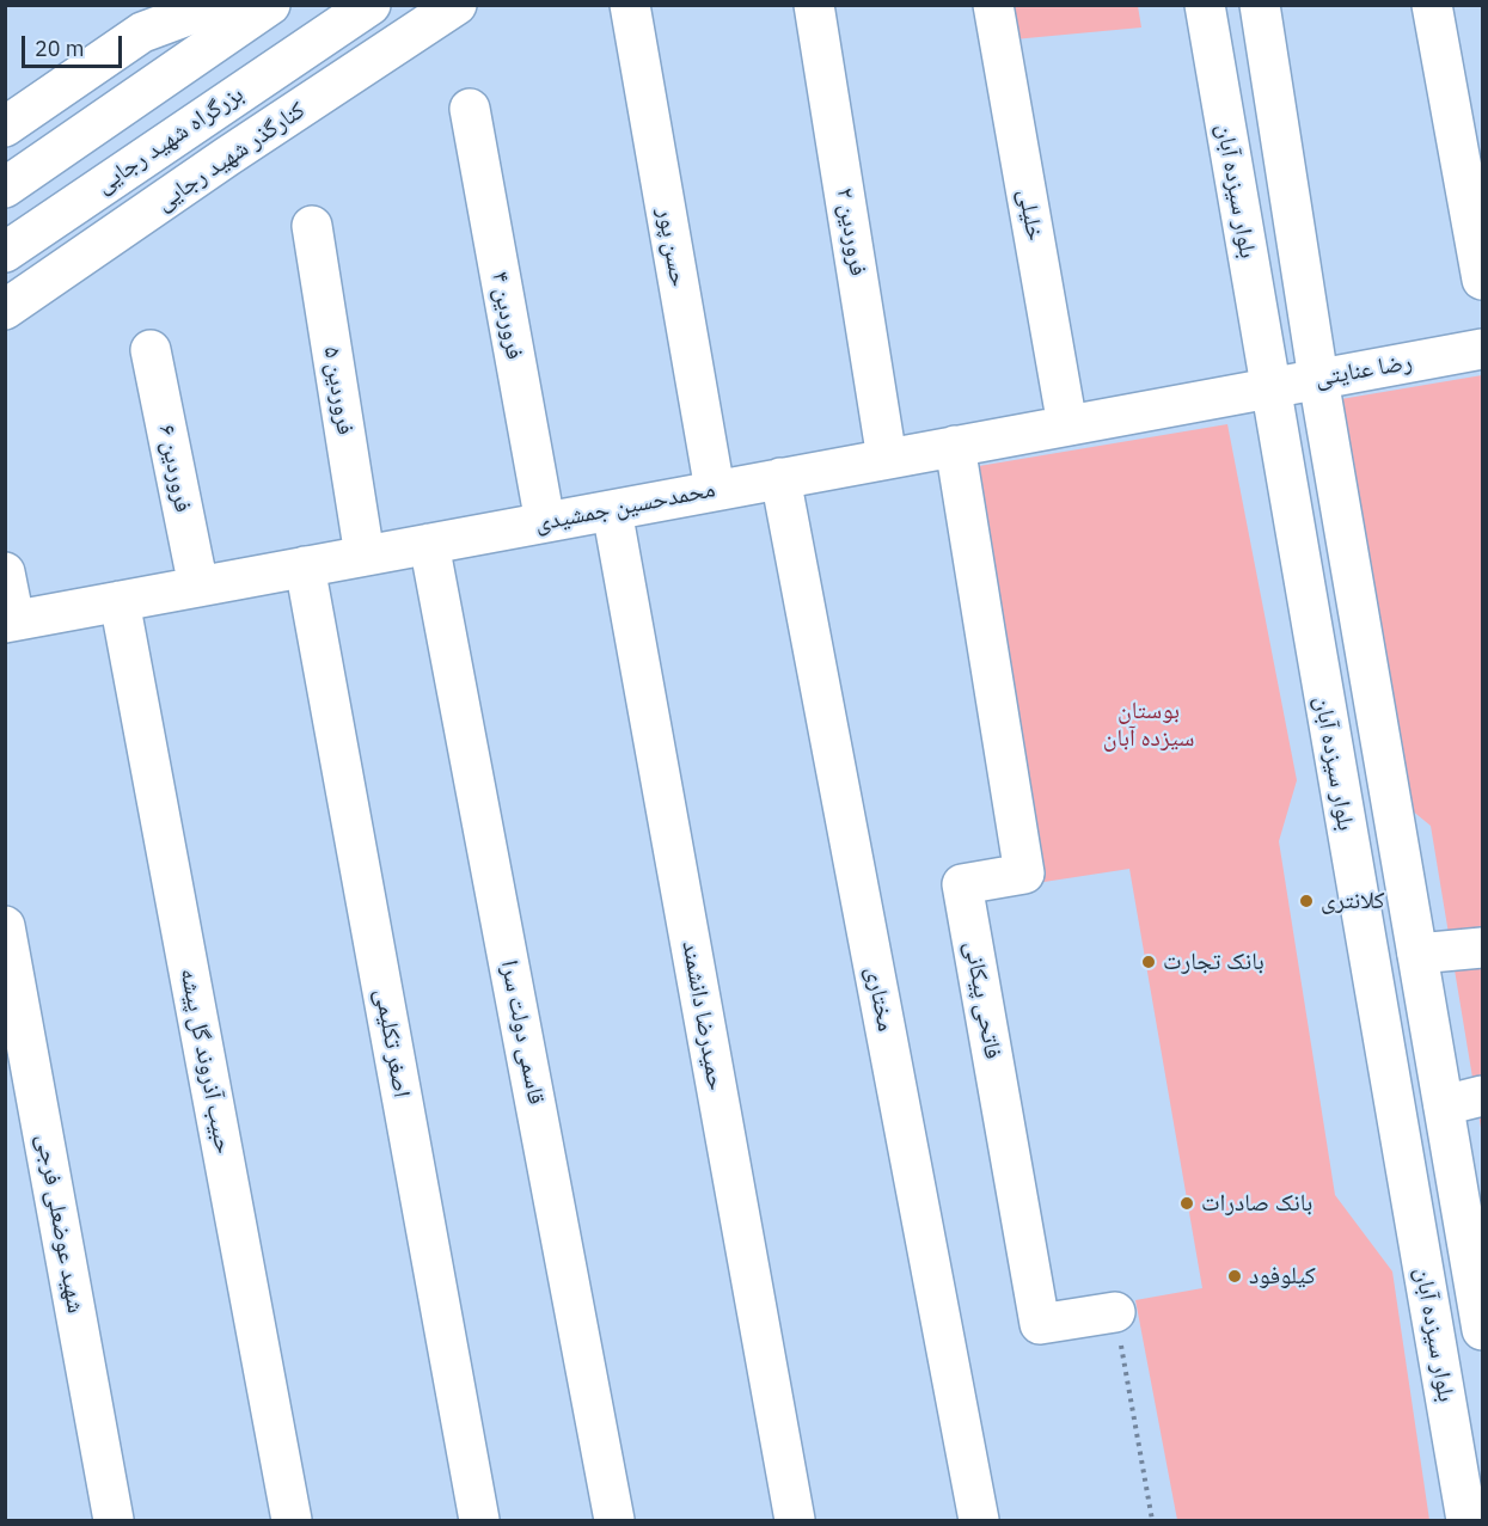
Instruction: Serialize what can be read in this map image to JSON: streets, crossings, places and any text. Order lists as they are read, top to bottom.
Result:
{
  "streets": {
    "main road": [
      "بزرگراه شهید رجایی",
      "کنارگذر شهید رجایی",
      "بلوار سیزده آبان",
      "خلیلی",
      "فروردین ۲",
      "حسن پور",
      "فروردین ۴",
      "رضا عنایتی",
      "فروردین ۵",
      "فروردین ۶",
      "محمدحسین جمشیدی",
      "مختاری",
      "فاتحی پیکانی",
      "حمیدرضا دانشمند",
      "قاسمی دولت سرا",
      "اصغر تکلیمی",
      "حبیب آذروند گل پیشه",
      "شهید عوضعلی فرجی"
    ]
  },
  "crossings": [
    ["بلوار سیزده آبان", "رضا عنایتی"],
    ["بلوار سیزده آبان", "محمدحسین جمشیدی"],
    ["خلیلی", "محمدحسین جمشیدی"],
    ["فروردین ۲", "محمدحسین جمشیدی"],
    ["حسن پور", "محمدحسین جمشیدی"],
    ["فروردین ۴", "محمدحسین جمشیدی"],
    ["رضا عنایتی", "محمدحسین جمشیدی"],
    ["فروردین ۵", "محمدحسین جمشیدی"],
    ["فروردین ۶", "محمدحسین جمشیدی"],
    ["محمدحسین جمشیدی", "مختاری"],
    ["محمدحسین جمشیدی", "فاتحی پیکانی"],
    ["محمدحسین جمشیدی", "حمیدرضا دانشمند"],
    ["محمدحسین جمشیدی", "قاسمی دولت سرا"],
    ["محمدحسین جمشیدی", "اصغر تکلیمی"],
    ["محمدحسین جمشیدی", "حبیب آذروند گل پیشه"]
  ],
  "parks": ["بوستان سیزده آبان"],
  "places": [
    "کلانتری",
    "بانک تجارت",
    "بانک صادرات",
    "کیلوفود"
  ],
  "scale_bar": "20 m"
}
